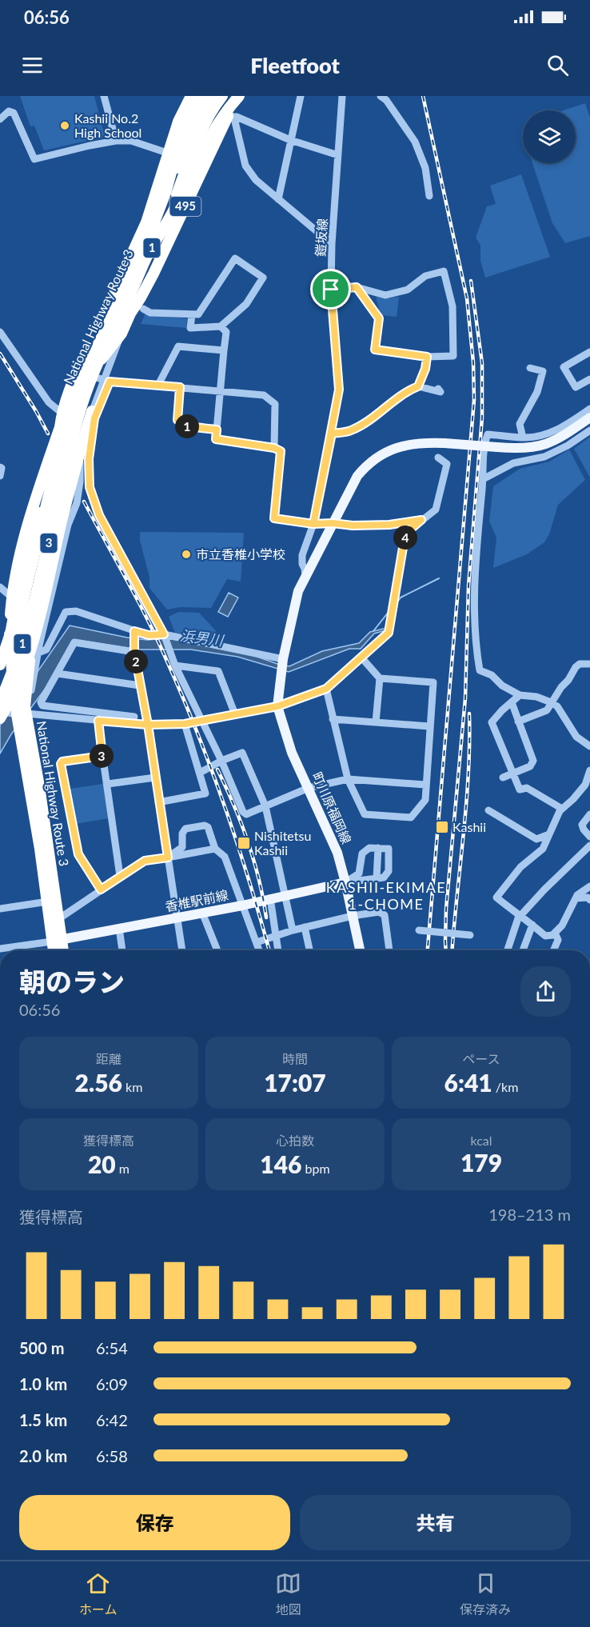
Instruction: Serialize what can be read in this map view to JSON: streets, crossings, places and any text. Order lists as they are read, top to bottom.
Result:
{
  "streets": {
    "highway": [
      "495",
      "1",
      "National Highway Route 3",
      "3"
    ],
    "main road": ["町川原福岡線", "香椎駅前線"],
    "street": ["鎧坂線"]
  },
  "crossings": [
    ["495", "1"],
    ["495", "National Highway Route 3"],
    ["鎧坂線", "町川原福岡線"],
    ["National Highway Route 3", "香椎駅前線"],
    ["町川原福岡線", "香椎駅前線"]
  ],
  "districts": ["KASHII-EKIMAE 1-CHOME"],
  "water": ["浜男川"],
  "places": {
    "other": ["Kashii No.2 High School", "市立香椎小学校"],
    "transit": ["Kashii", "Nishitetsu Kashii"]
  },
  "page": {
    "status": "06:56",
    "header": "Fleetfoot",
    "pins": [
      "1",
      "4",
      "2",
      "3"
    ],
    "heading": ["朝のラン", "06:56"],
    "stats": [
      ["距離", "2.56 km"],
      ["時間", "17:07"],
      ["ペース", "6:41 /km"],
      ["獲得標高", "20 m"],
      ["心拍数", "146 bpm"],
      ["kcal", "179"]
    ],
    "chart": ["獲得標高", "198–213 m"],
    "list": [
      {
        "name": "500 m",
        "note": "6:54"
      },
      {
        "name": "1.0 km",
        "note": "6:09"
      },
      {
        "name": "1.5 km",
        "note": "6:42"
      },
      {
        "name": "2.0 km",
        "note": "6:58"
      }
    ],
    "buttons": ["保存", "共有"],
    "tabs": ["ホーム", "地図", "保存済み"]
  }
}
